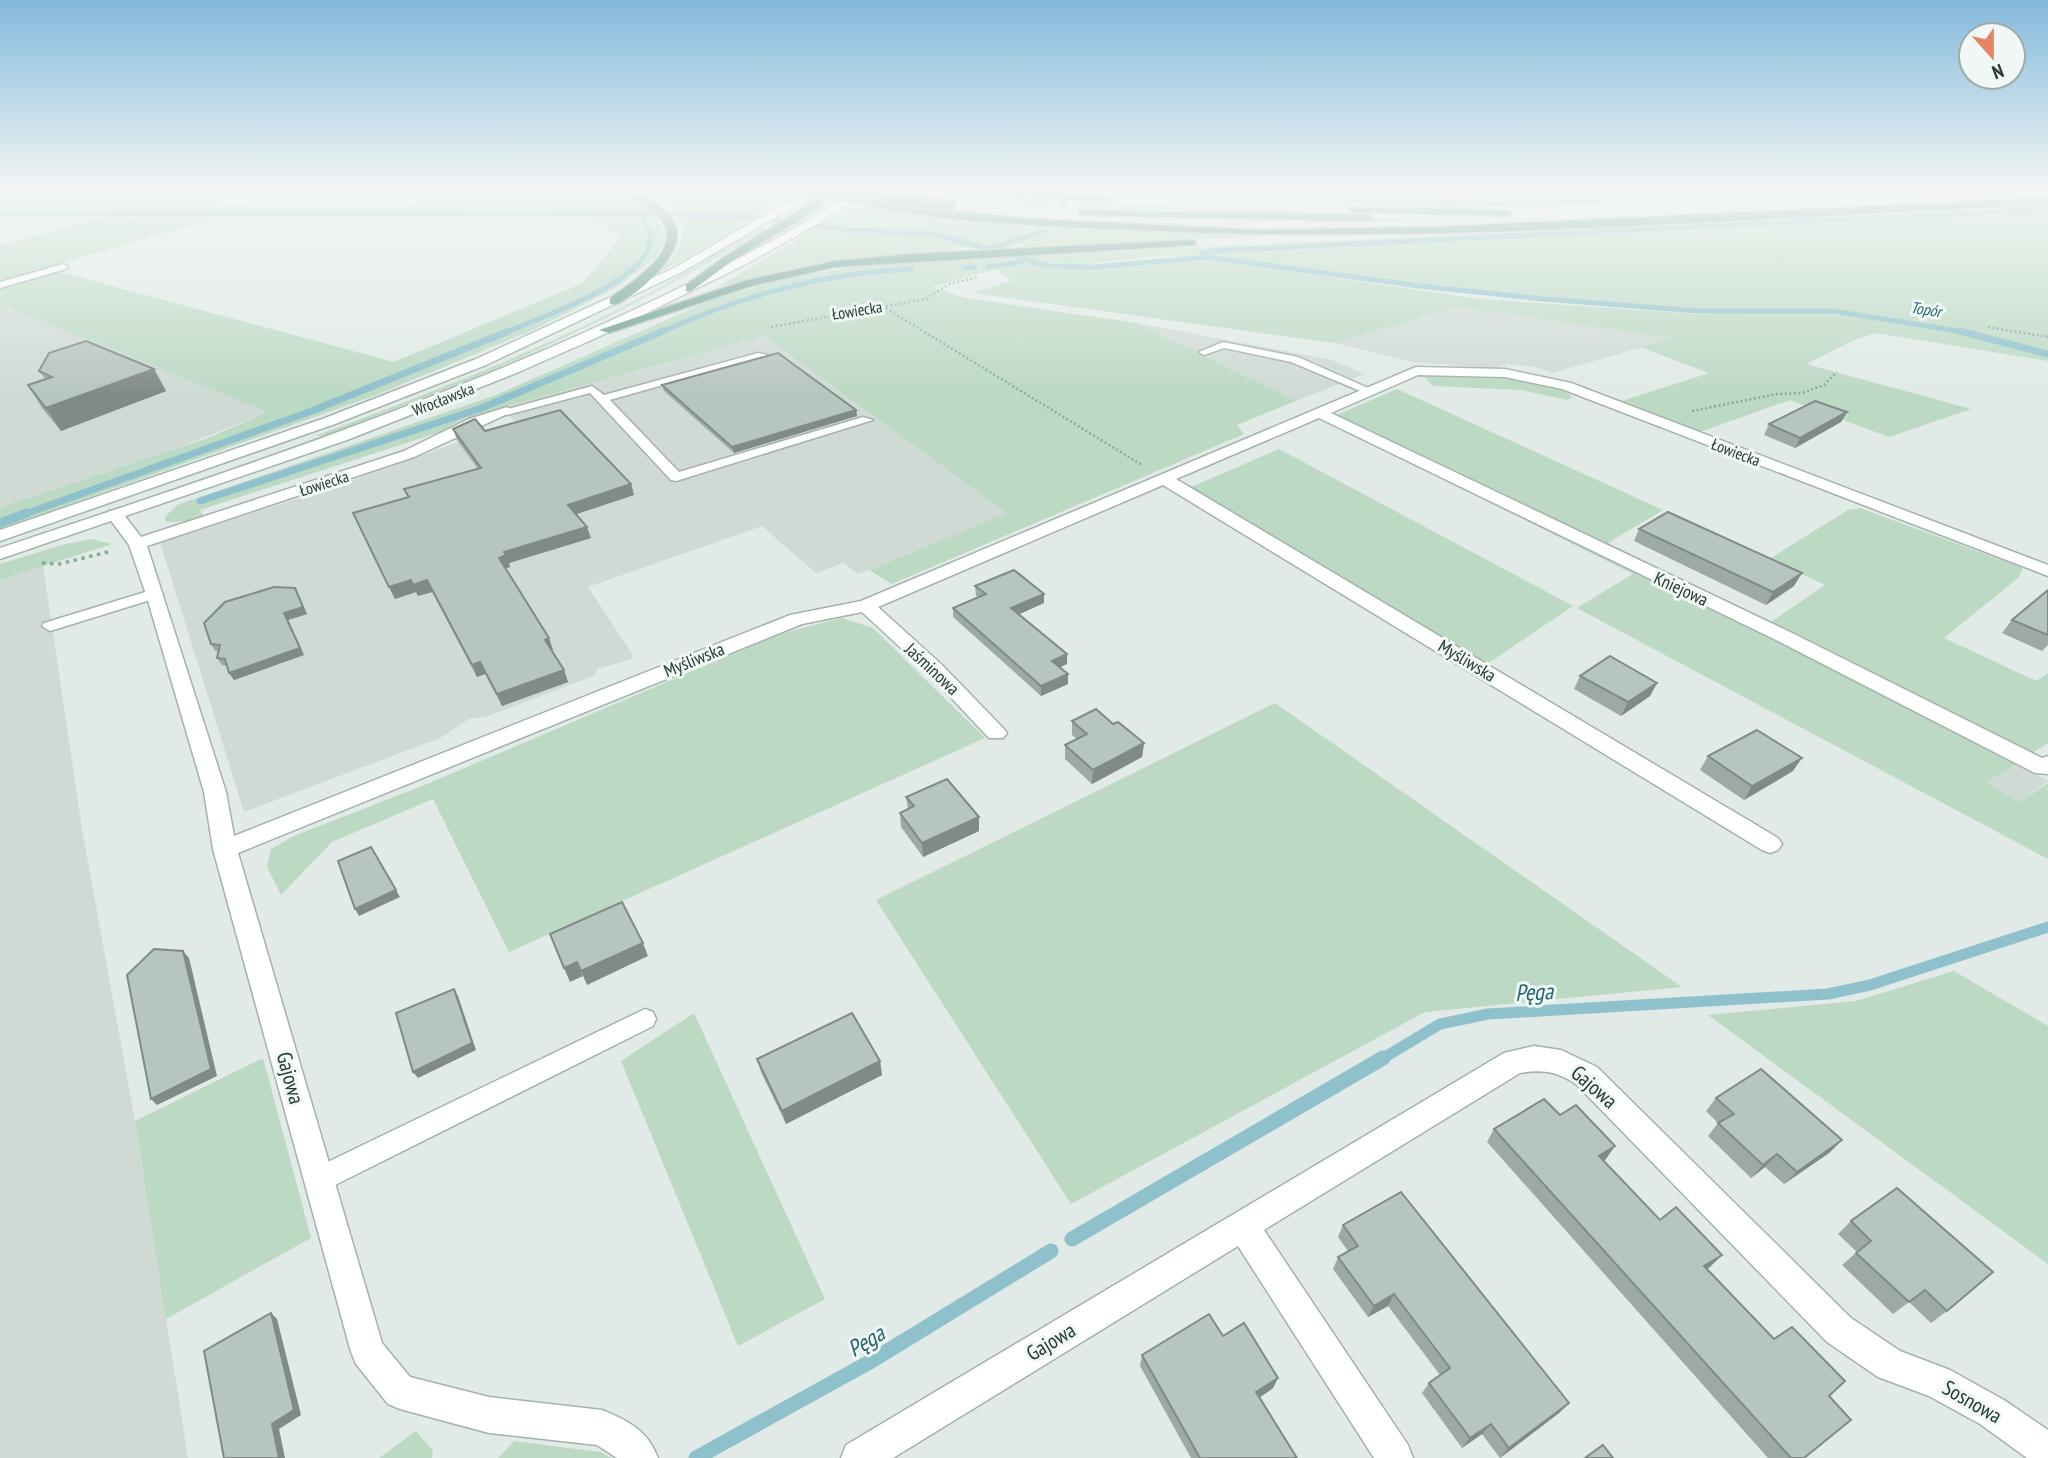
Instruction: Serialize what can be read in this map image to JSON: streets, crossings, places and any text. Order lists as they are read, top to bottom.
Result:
{
  "streets": {
    "street": [
      "Łowiecka",
      "Wrocławska",
      "Kniejowa",
      "Myśliwska",
      "Jaśminowa",
      "Gajowa",
      "Sosnowa"
    ]
  },
  "crossings": [
    ["Łowiecka", "Myśliwska"],
    ["Łowiecka", "Gajowa"],
    ["Wrocławska", "Gajowa"],
    ["Kniejowa", "Myśliwska"],
    ["Myśliwska", "Jaśminowa"],
    ["Myśliwska", "Gajowa"],
    ["Gajowa", "Sosnowa"]
  ],
  "water": ["Topór", "Pęga"],
  "north": "bottom"
}
